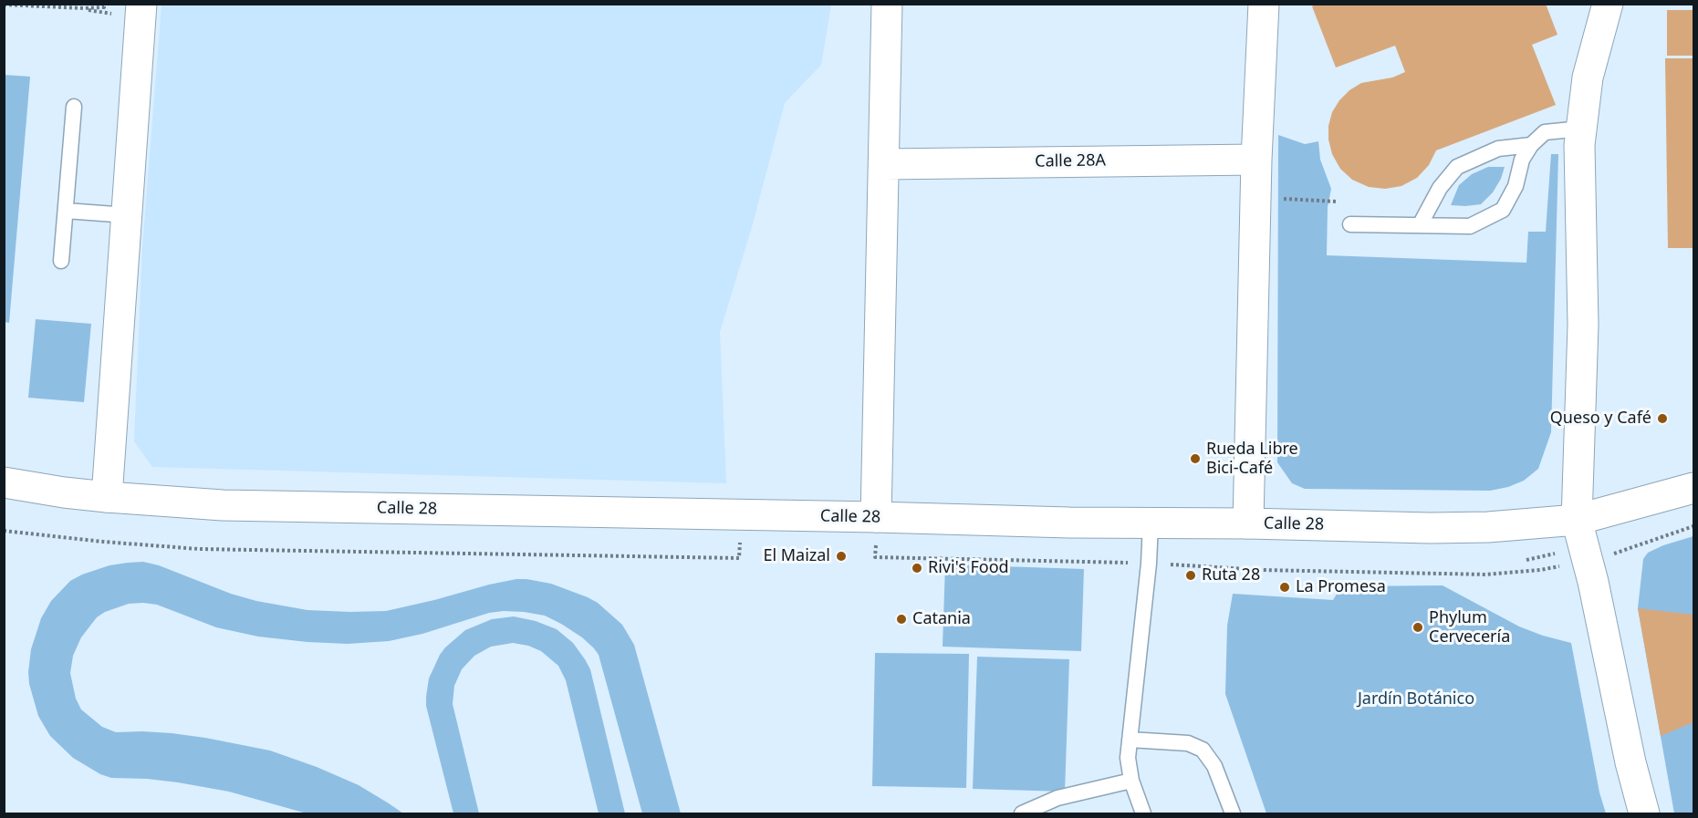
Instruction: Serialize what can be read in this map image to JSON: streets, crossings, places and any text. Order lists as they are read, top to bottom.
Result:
{
  "streets": {
    "street": ["Calle 28A", "Calle 28"]
  },
  "parks": ["Jardín Botánico"],
  "places": [
    "Queso y Café",
    "Rueda Libre Bici-Café",
    "El Maizal",
    "Rivi's Food",
    "Ruta 28",
    "La Promesa",
    "Catania",
    "Phylum Cervecería"
  ]
}
